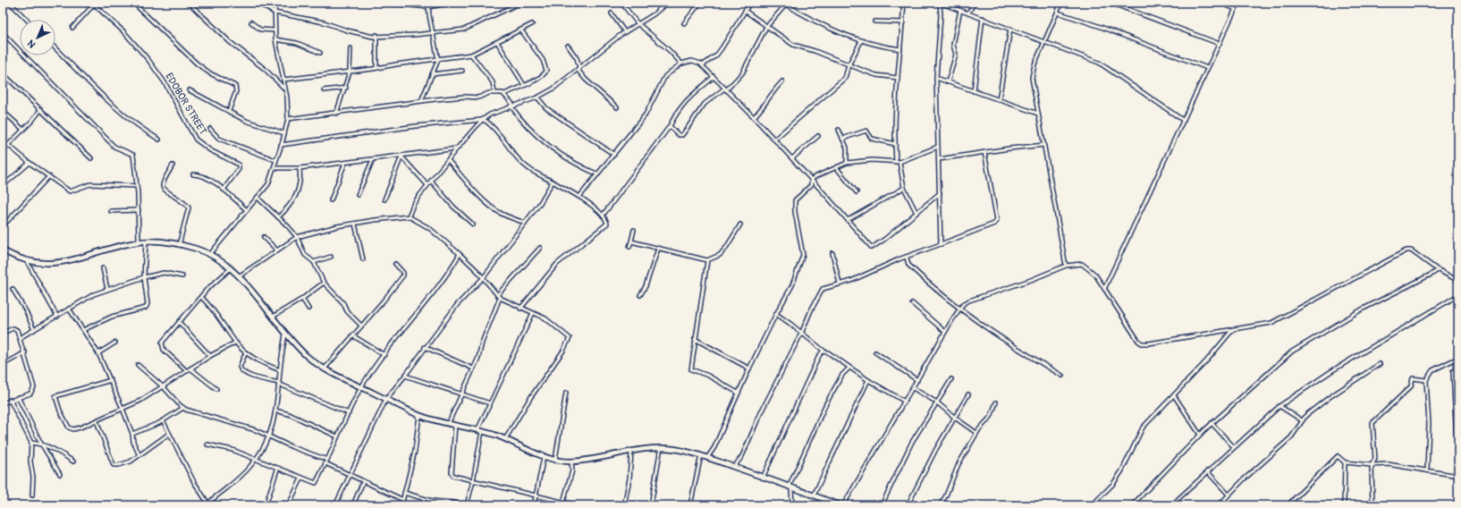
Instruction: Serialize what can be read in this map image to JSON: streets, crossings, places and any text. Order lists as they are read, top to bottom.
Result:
{
  "streets": {
    "street": ["EDOBOR STREET"]
  },
  "north": "bottom left"
}
